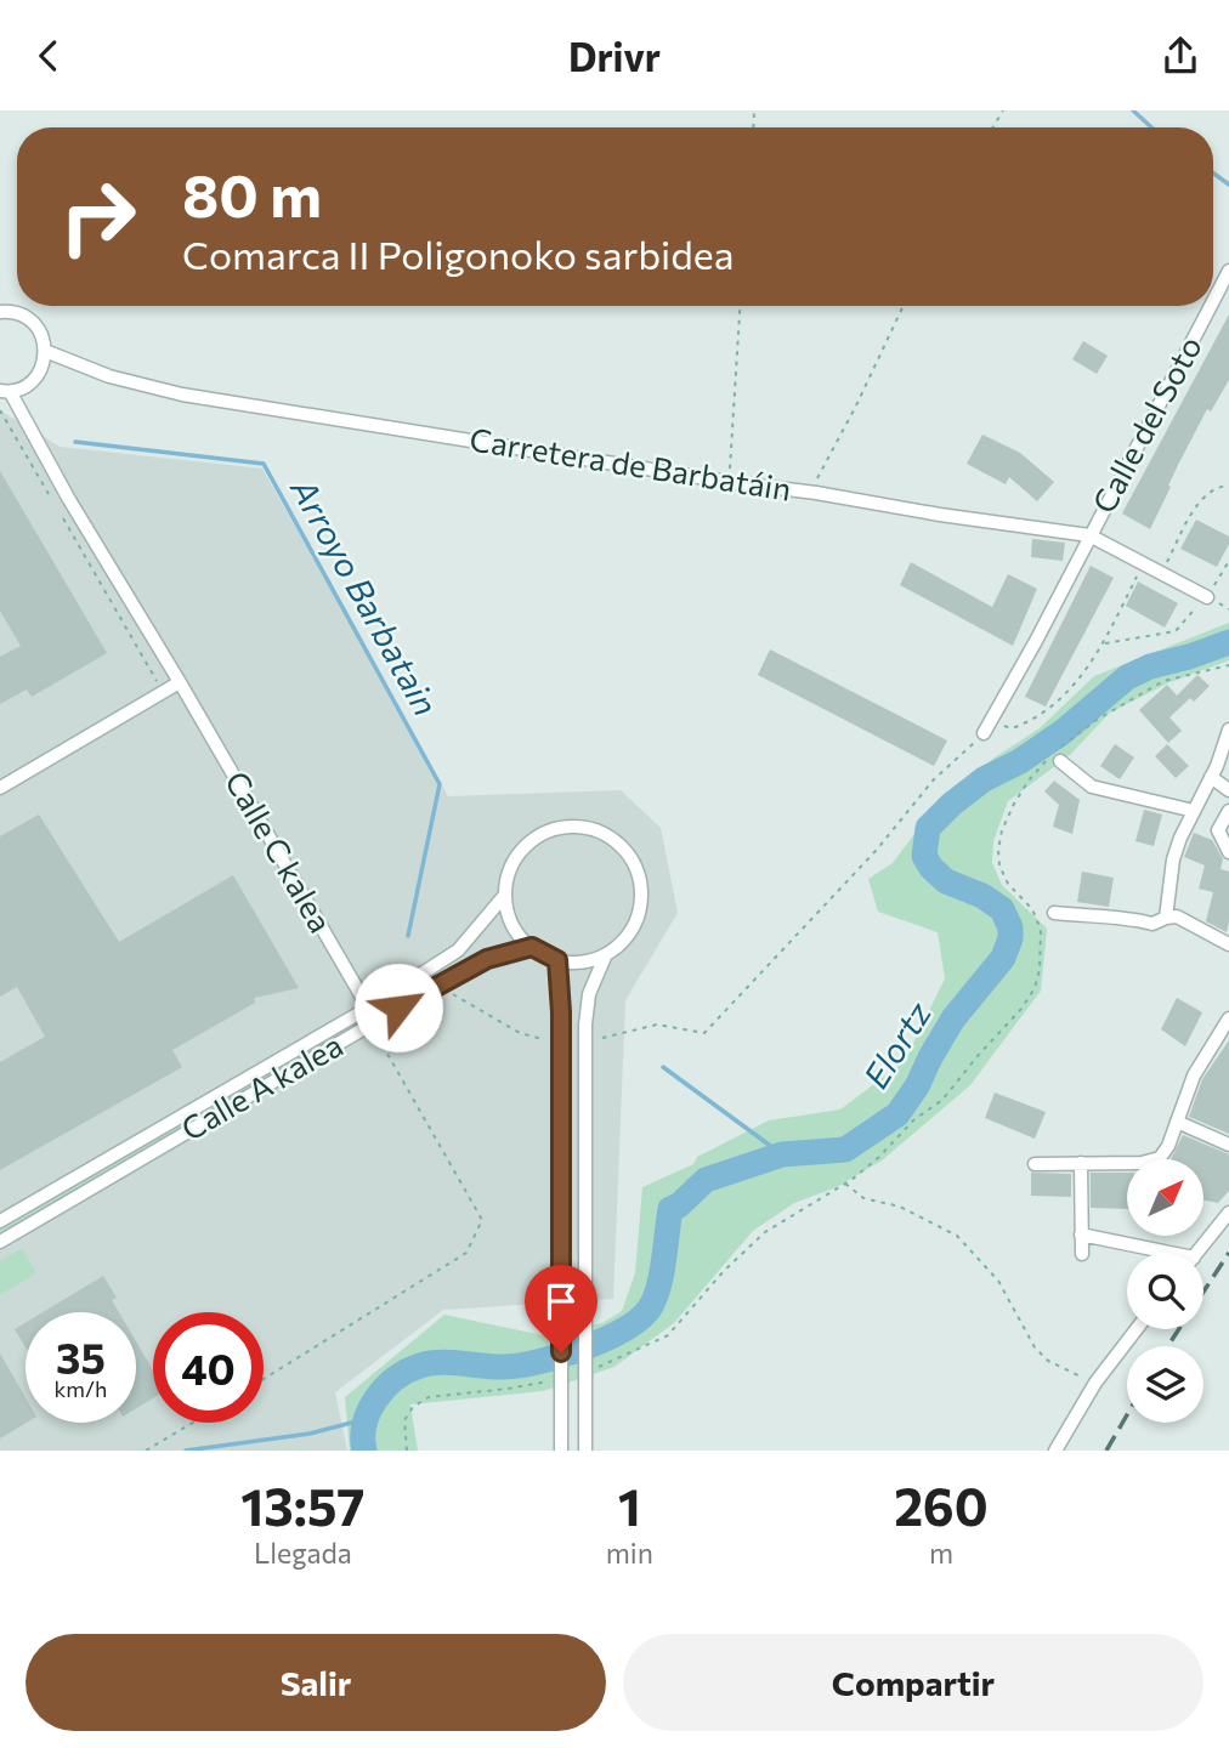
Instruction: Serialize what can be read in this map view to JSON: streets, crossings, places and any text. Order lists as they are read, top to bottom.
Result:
{
  "streets": {
    "street": [
      "Calle del Soto",
      "Carretera de Barbatáin",
      "Calle C kalea",
      "Calle A kalea"
    ]
  },
  "crossings": [
    ["Calle del Soto", "Carretera de Barbatáin"],
    ["Calle C kalea", "Calle A kalea"]
  ],
  "water": ["Arroyo Barbatain", "Elortz"],
  "north": "top right",
  "page": {
    "header": "Drivr",
    "turn": ["80 m", "Comarca II Poligonoko sarbidea"],
    "speed": "35 km/h",
    "limit": "40",
    "eta": [
      "13:57",
      "Llegada",
      "1",
      "min",
      "260",
      "m"
    ],
    "buttons": ["Salir", "Compartir"]
  }
}
